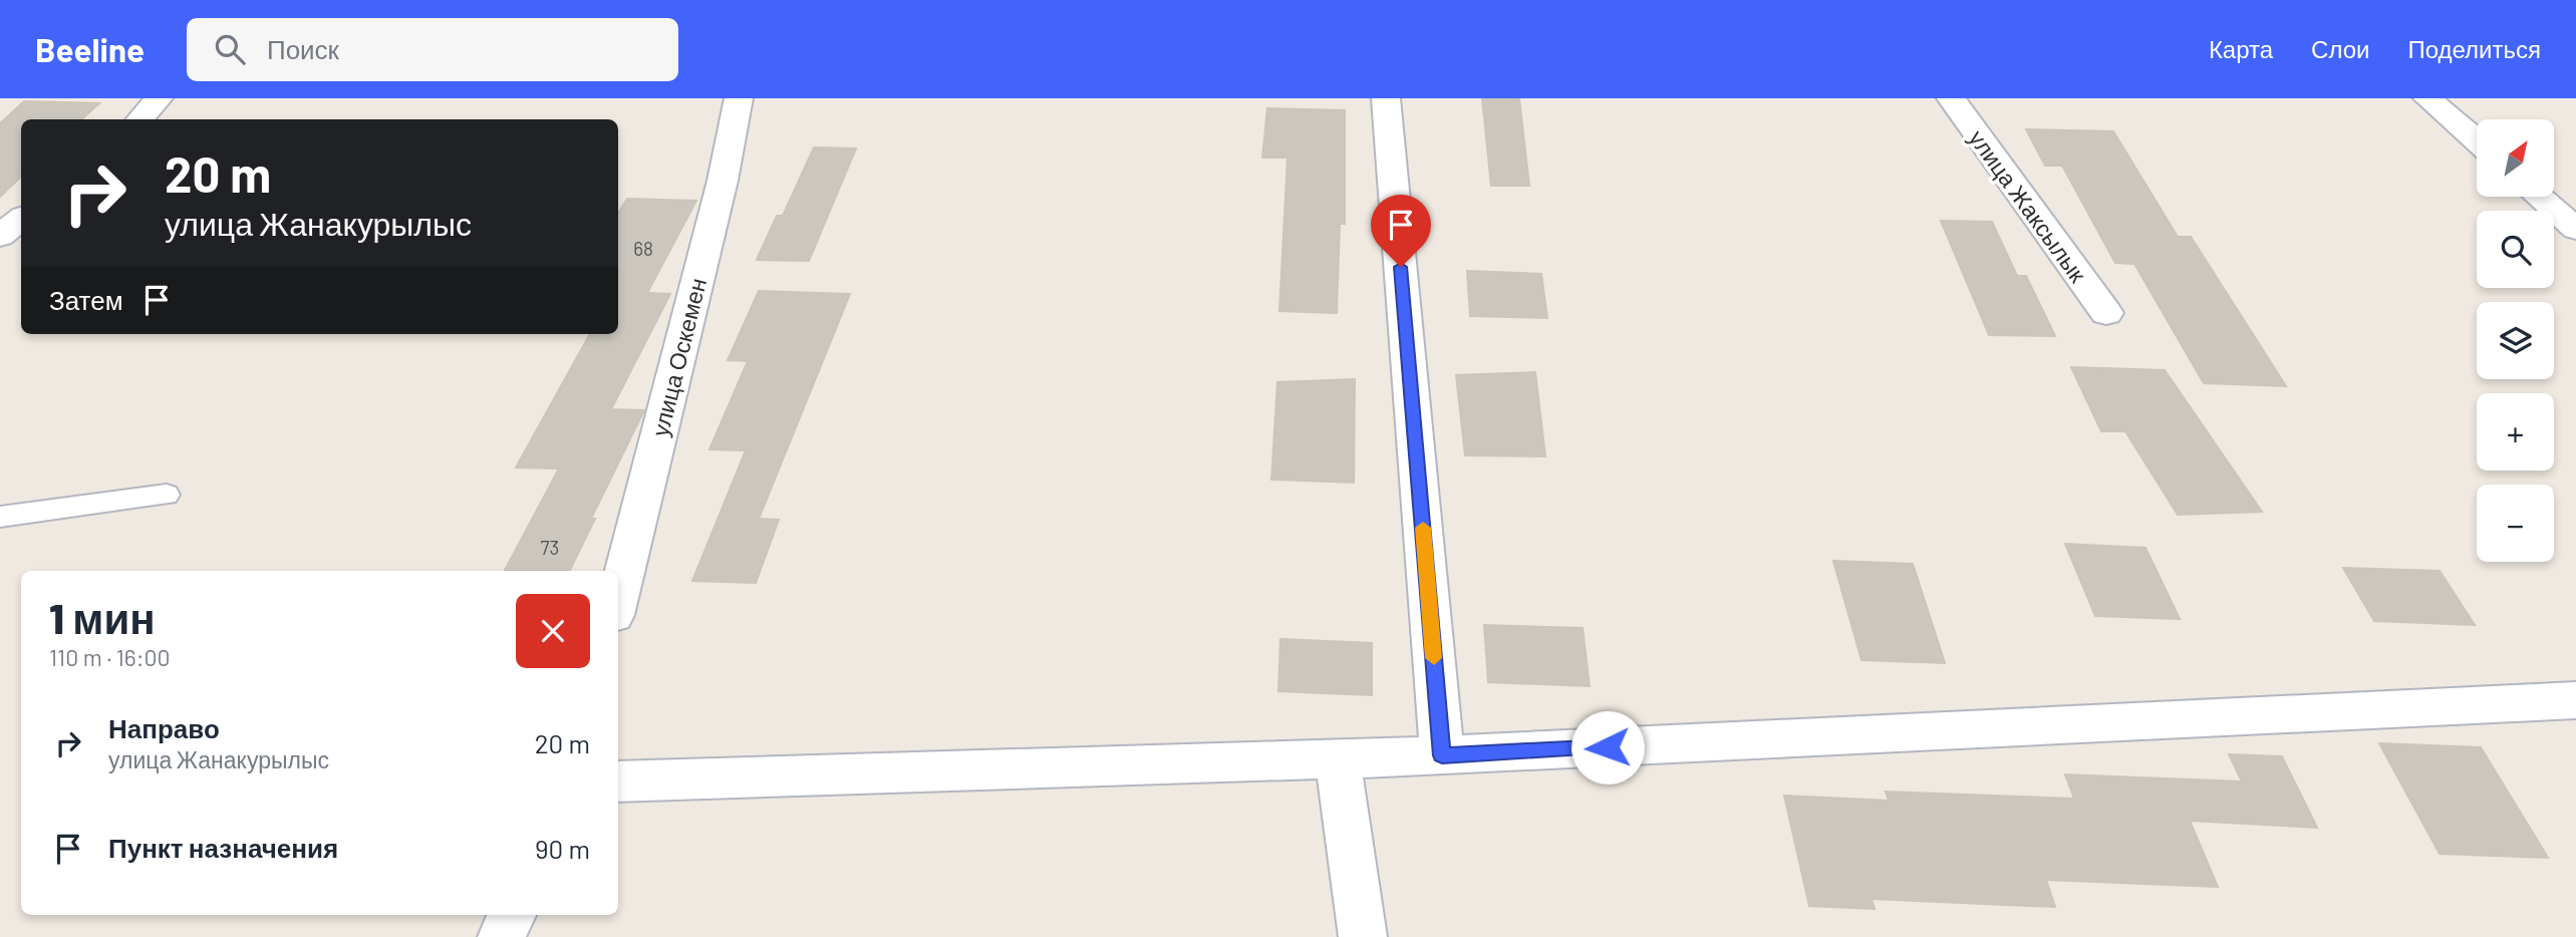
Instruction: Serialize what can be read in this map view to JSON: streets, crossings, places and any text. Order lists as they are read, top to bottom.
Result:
{
  "streets": {
    "street": ["улица Жаксылык", "улица Оскемен"]
  },
  "house_numbers": ["68", "73"],
  "north": "top right",
  "page": {
    "header": "Beeline",
    "search": "Поиск",
    "nav": ["Карта", "Слои", "Поделиться"],
    "map_buttons": ["+", "−"],
    "turn": ["20 m", "улица Жанакурылыс"],
    "then": "Затем",
    "heading": ["1 мин", "110 m · 16:00"],
    "list": [
      {
        "name": "Направо",
        "note": "улица Жанакурылыс",
        "value": "20 m"
      },
      {
        "name": "Пункт назначения",
        "value": "90 m"
      }
    ]
  }
}
